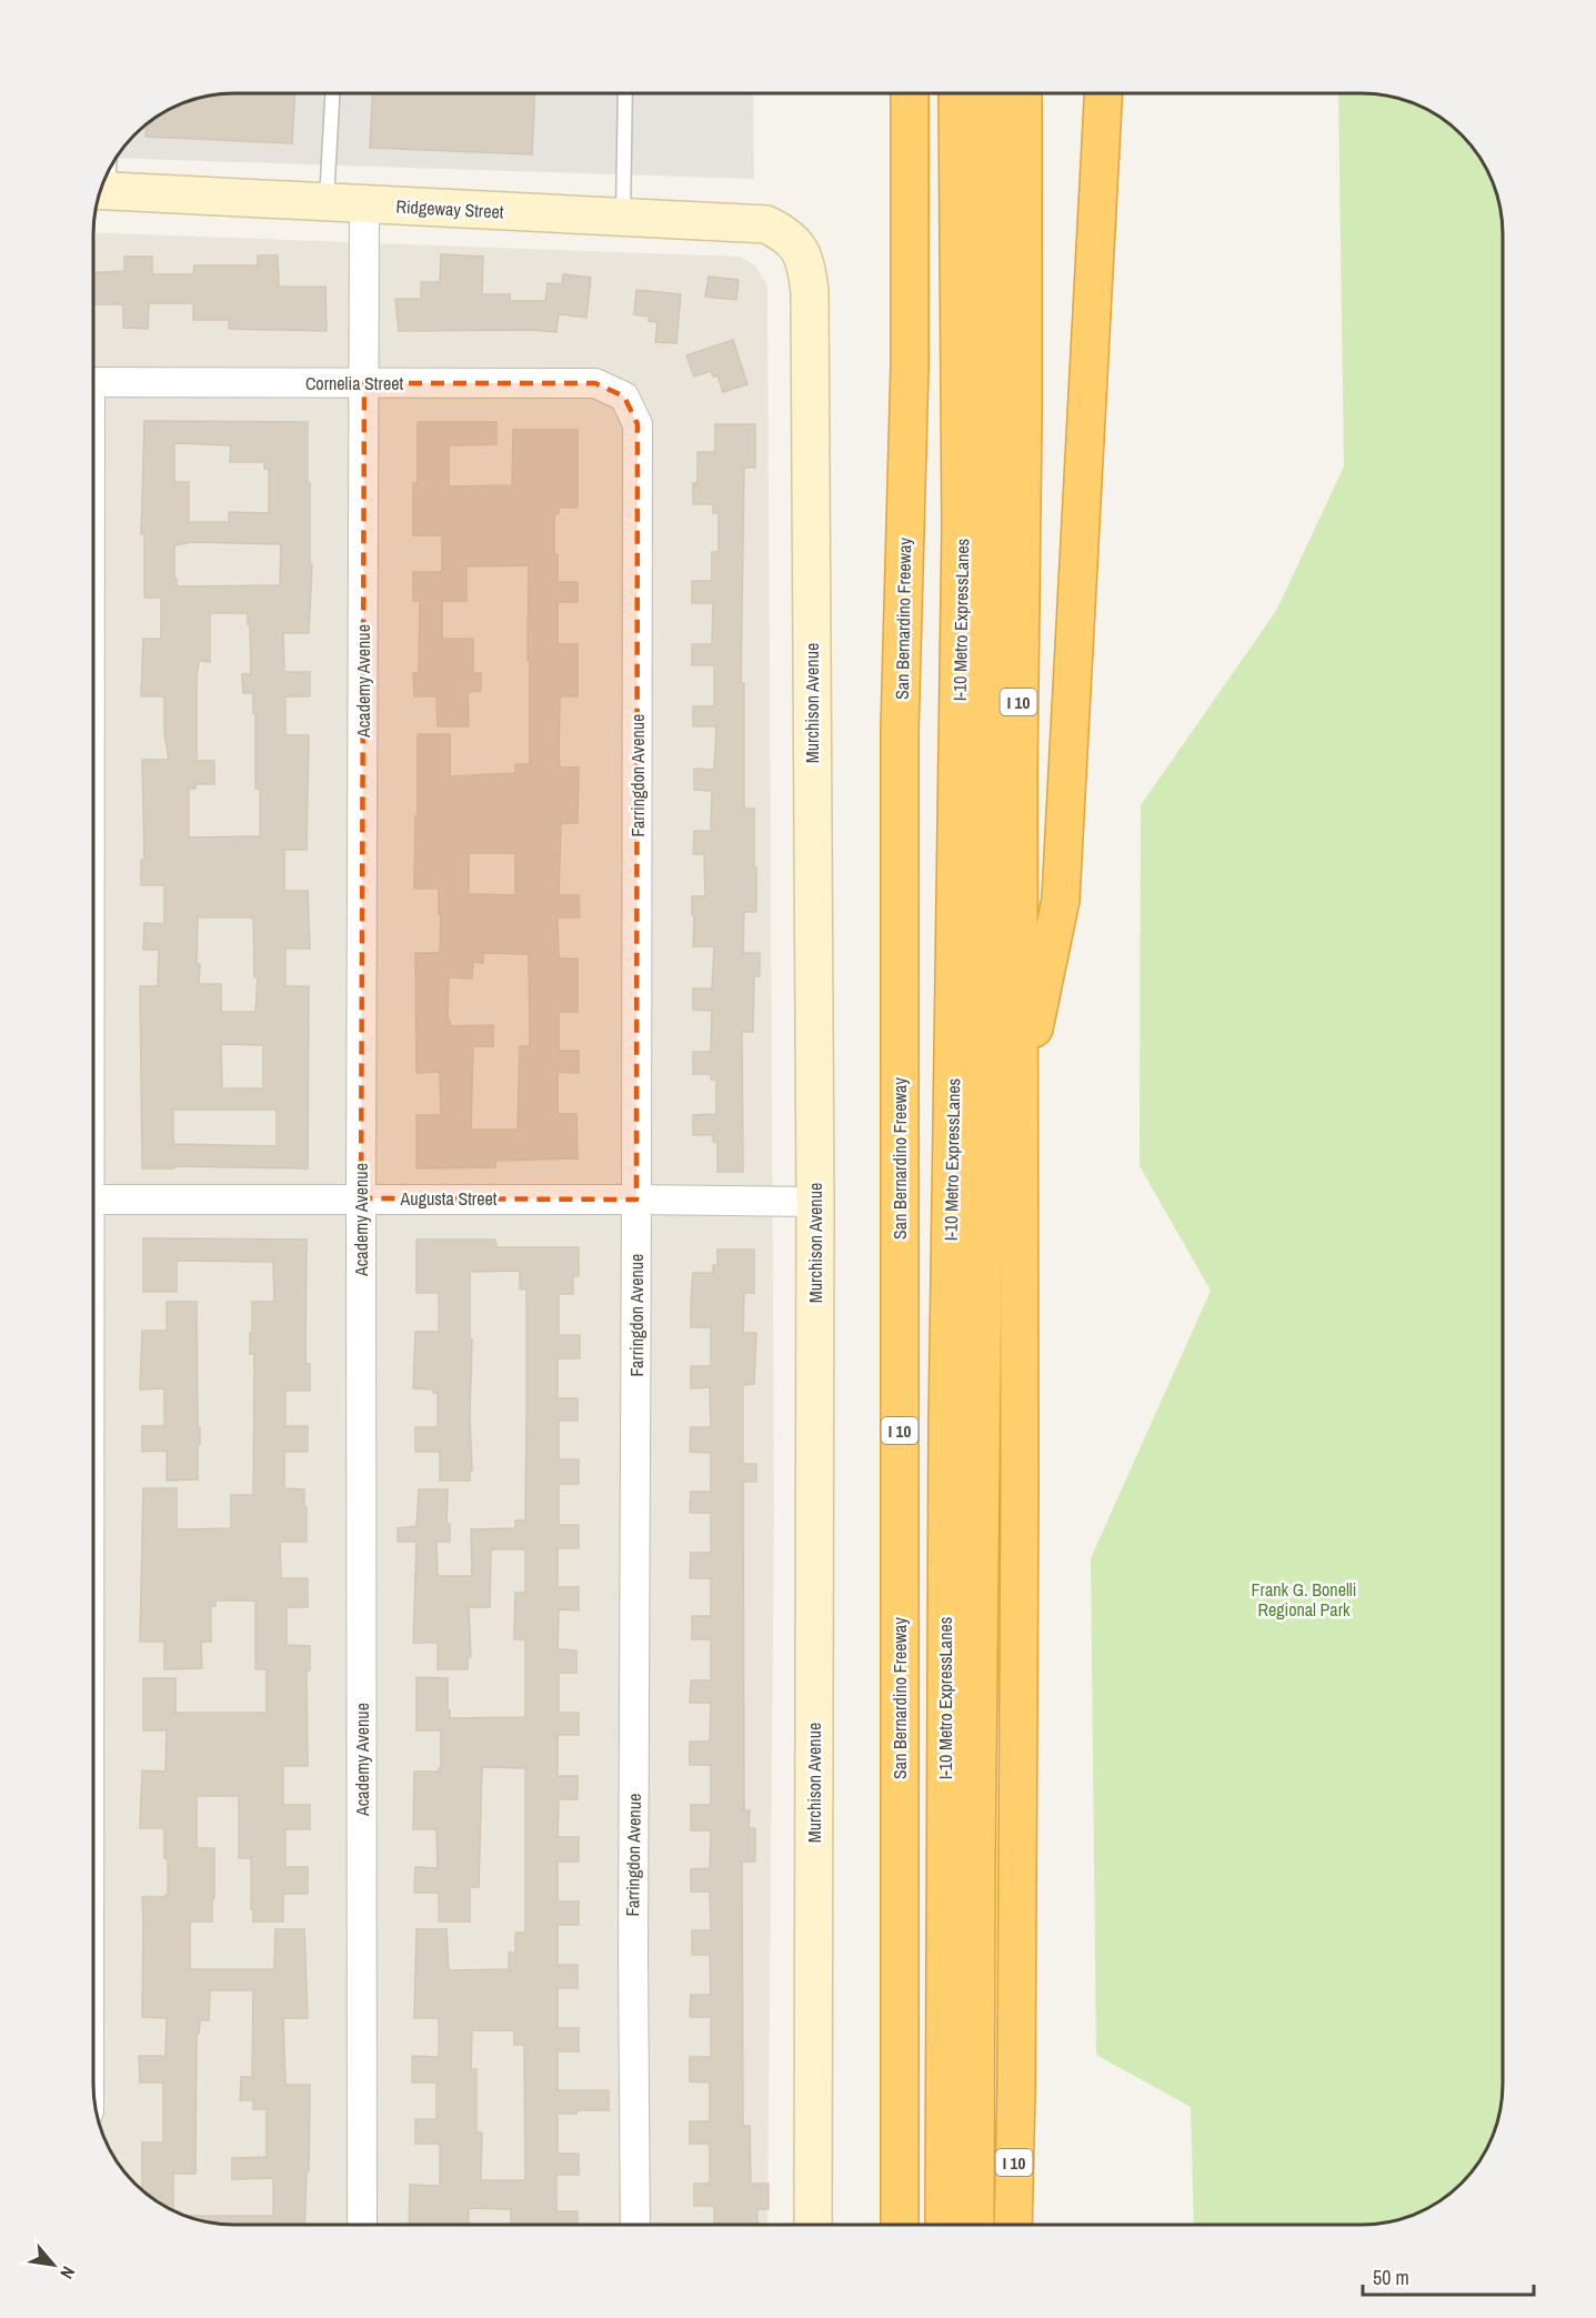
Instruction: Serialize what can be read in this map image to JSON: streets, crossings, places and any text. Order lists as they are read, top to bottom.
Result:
{
  "streets": {
    "highway": ["San Bernardino Freeway", "I-10 Metro ExpressLanes", "I 10"],
    "street": [
      "Ridgeway Street",
      "Cornelia Street",
      "Academy Avenue",
      "Murchison Avenue",
      "Farringdon Avenue",
      "Augusta Street"
    ]
  },
  "crossings": [
    ["Ridgeway Street", "Academy Avenue"],
    ["Ridgeway Street", "Murchison Avenue"],
    ["Cornelia Street", "Academy Avenue"],
    ["Cornelia Street", "Farringdon Avenue"],
    ["Academy Avenue", "Augusta Street"],
    ["Murchison Avenue", "Augusta Street"],
    ["Farringdon Avenue", "Augusta Street"]
  ],
  "parks": ["Frank G. Bonelli Regional Park"],
  "scale_bar": "50 m",
  "north": "bottom right"
}
